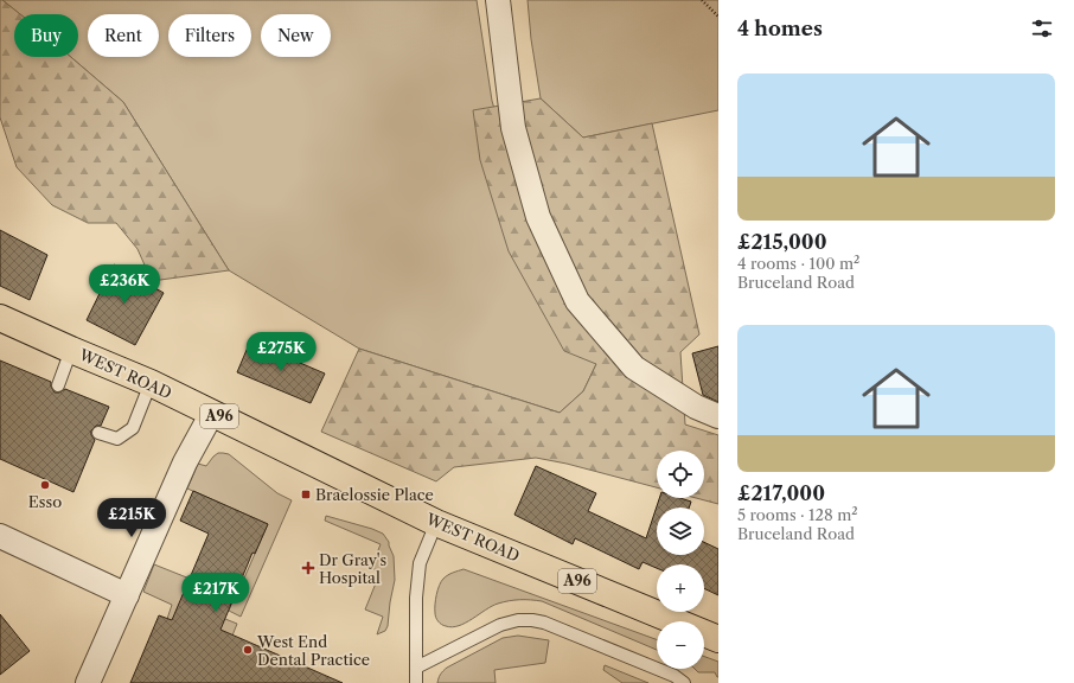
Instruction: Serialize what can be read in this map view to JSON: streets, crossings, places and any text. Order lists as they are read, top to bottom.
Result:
{
  "streets": {
    "highway": ["WEST ROAD", "A96"]
  },
  "places": {
    "other": ["Esso", "West End Dental Practice"],
    "transit": ["Braelossie Place"],
    "health": ["Dr Gray's Hospital"]
  },
  "page": {
    "heading": "4 homes",
    "chip": [
      "Buy",
      "Rent",
      "Filters",
      "New"
    ],
    "list": [
      {
        "name": "£215,000",
        "note": "4 rooms · 100 m² · Bruceland Road"
      },
      {
        "name": "£217,000",
        "note": "5 rooms · 128 m² · Bruceland Road"
      }
    ],
    "price": [
      "£236K",
      "£275K",
      "£215K",
      "£217K"
    ],
    "map_buttons": ["+", "−"]
  }
}
